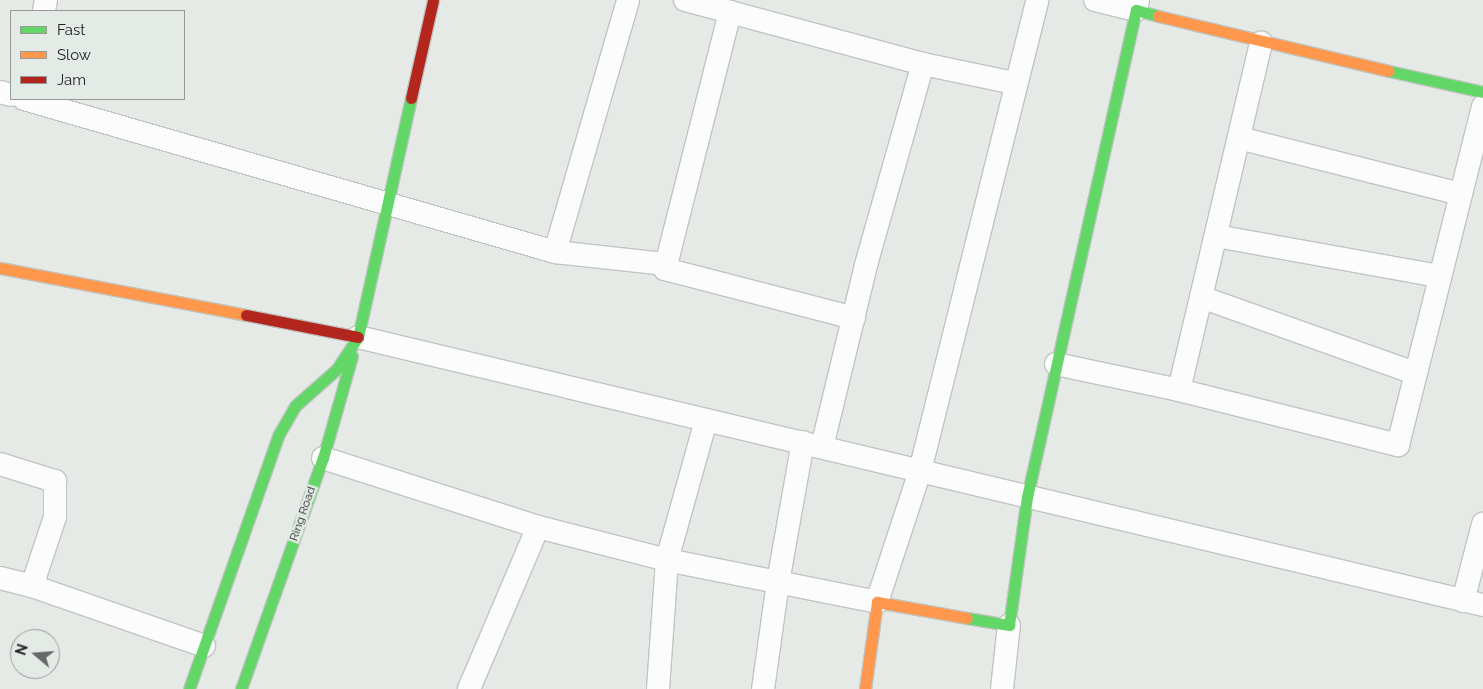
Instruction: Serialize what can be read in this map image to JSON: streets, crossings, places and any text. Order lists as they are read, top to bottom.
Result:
{
  "streets": {
    "street": ["Ring Road"]
  },
  "legend": ["Fast", "Slow", "Jam"],
  "north": "left"
}
